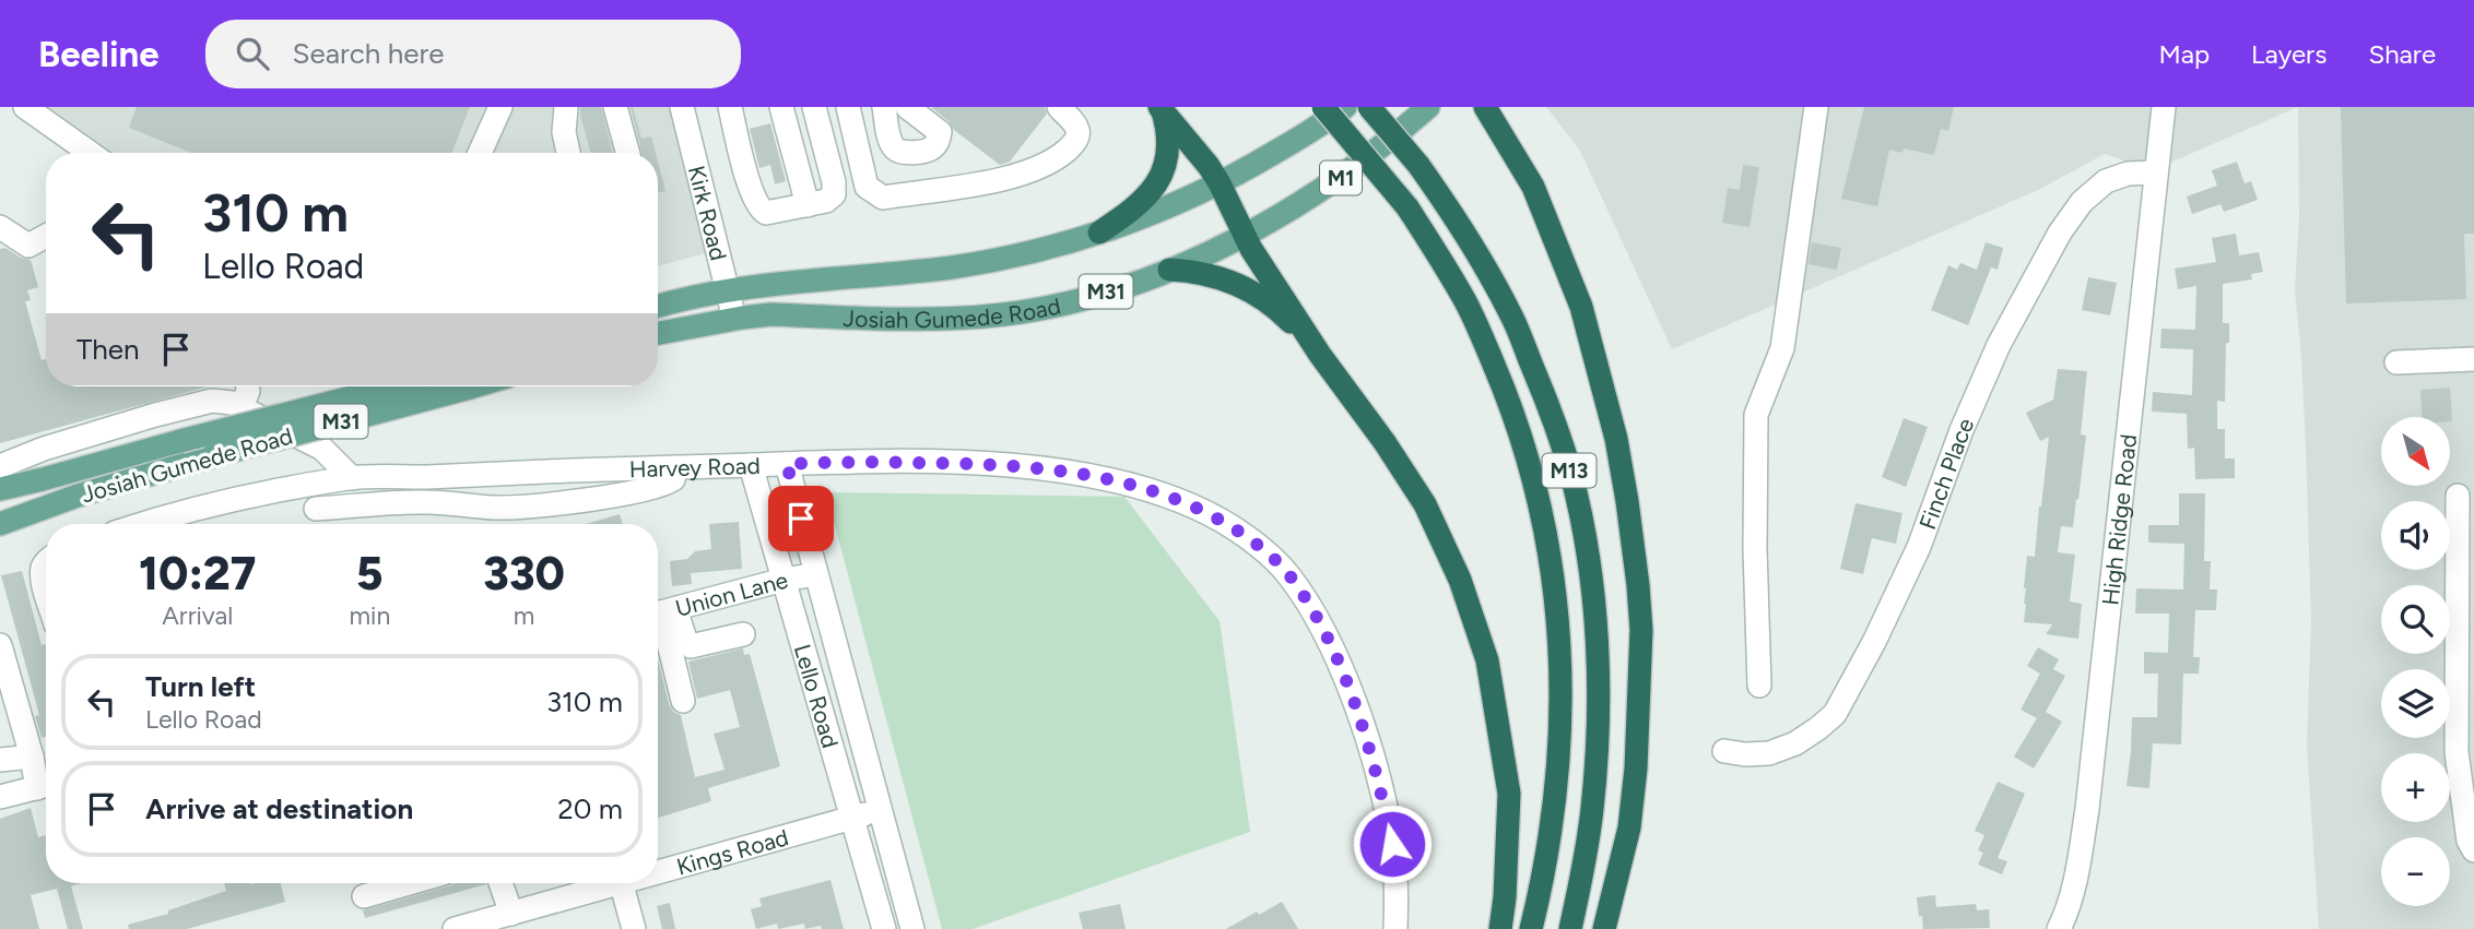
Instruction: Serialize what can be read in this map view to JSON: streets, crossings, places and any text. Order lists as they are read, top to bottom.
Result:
{
  "streets": {
    "highway": ["M13"],
    "main road": ["M1", "M31", "Josiah Gumede Road"],
    "street": [
      "Kirk Road",
      "Harvey Road",
      "Finch Place",
      "High Ridge Road",
      "Union Lane",
      "Lello Road",
      "Kings Road"
    ]
  },
  "crossings": [
    ["M1", "Josiah Gumede Road"],
    ["Kirk Road", "Josiah Gumede Road"],
    ["Harvey Road", "Lello Road"],
    ["Finch Place", "High Ridge Road"],
    ["Union Lane", "Lello Road"],
    ["Lello Road", "Kings Road"]
  ],
  "north": "bottom right",
  "page": {
    "header": "Beeline",
    "search": "Search here",
    "nav": ["Map", "Layers", "Share"],
    "turn": ["310 m", "Lello Road"],
    "then": "Then",
    "map_buttons": ["+", "−"],
    "eta": [
      "10:27",
      "Arrival",
      "5",
      "min",
      "330",
      "m"
    ],
    "list": [
      {
        "name": "Turn left",
        "note": "Lello Road",
        "value": "310 m"
      },
      {
        "name": "Arrive at destination",
        "value": "20 m"
      }
    ]
  }
}
